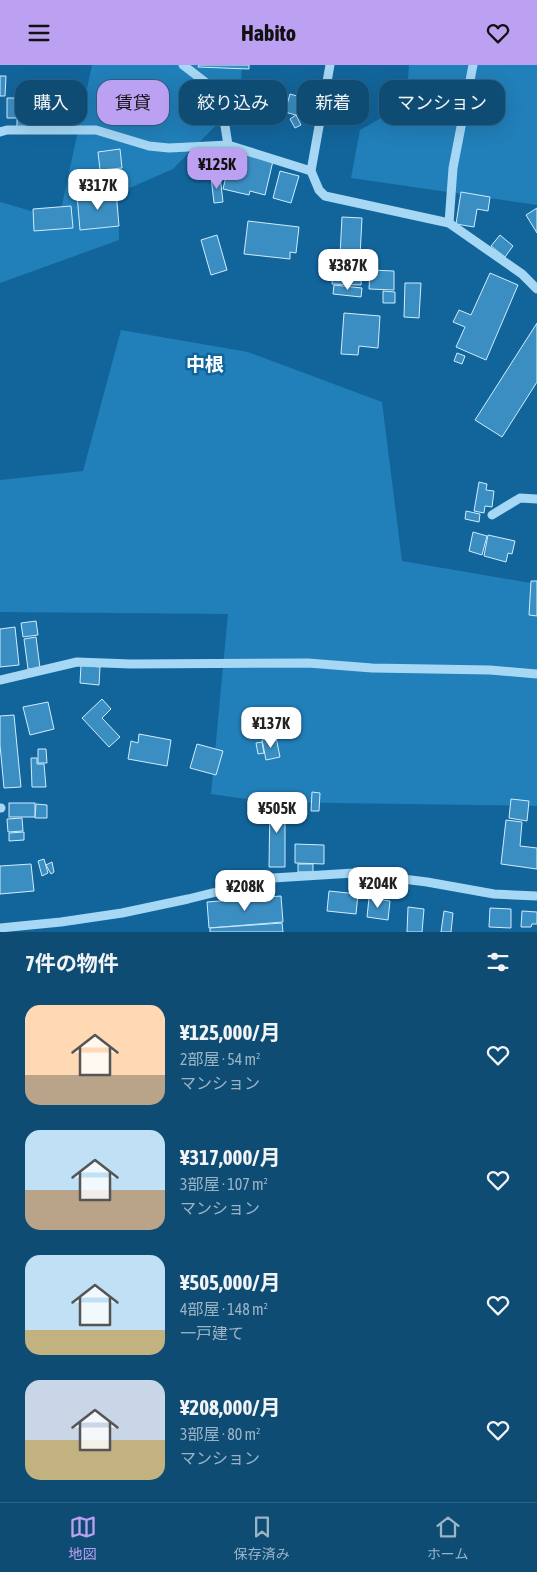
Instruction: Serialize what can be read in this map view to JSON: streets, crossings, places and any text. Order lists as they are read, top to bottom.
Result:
{
  "districts": ["中根"],
  "page": {
    "header": "Habito",
    "chip": [
      "購入",
      "賃貸",
      "絞り込み",
      "新着",
      "マンション"
    ],
    "price": [
      "¥125K",
      "¥317K",
      "¥387K",
      "¥137K",
      "¥505K",
      "¥204K",
      "¥208K"
    ],
    "heading": "7件の物件",
    "list": [
      {
        "name": "¥125,000/月",
        "note": "2部屋 · 54 m² · マンション"
      },
      {
        "name": "¥317,000/月",
        "note": "3部屋 · 107 m² · マンション"
      },
      {
        "name": "¥505,000/月",
        "note": "4部屋 · 148 m² · 一戸建て"
      },
      {
        "name": "¥208,000/月",
        "note": "3部屋 · 80 m² · マンション"
      }
    ],
    "tabs": ["地図", "保存済み", "ホーム"]
  }
}
